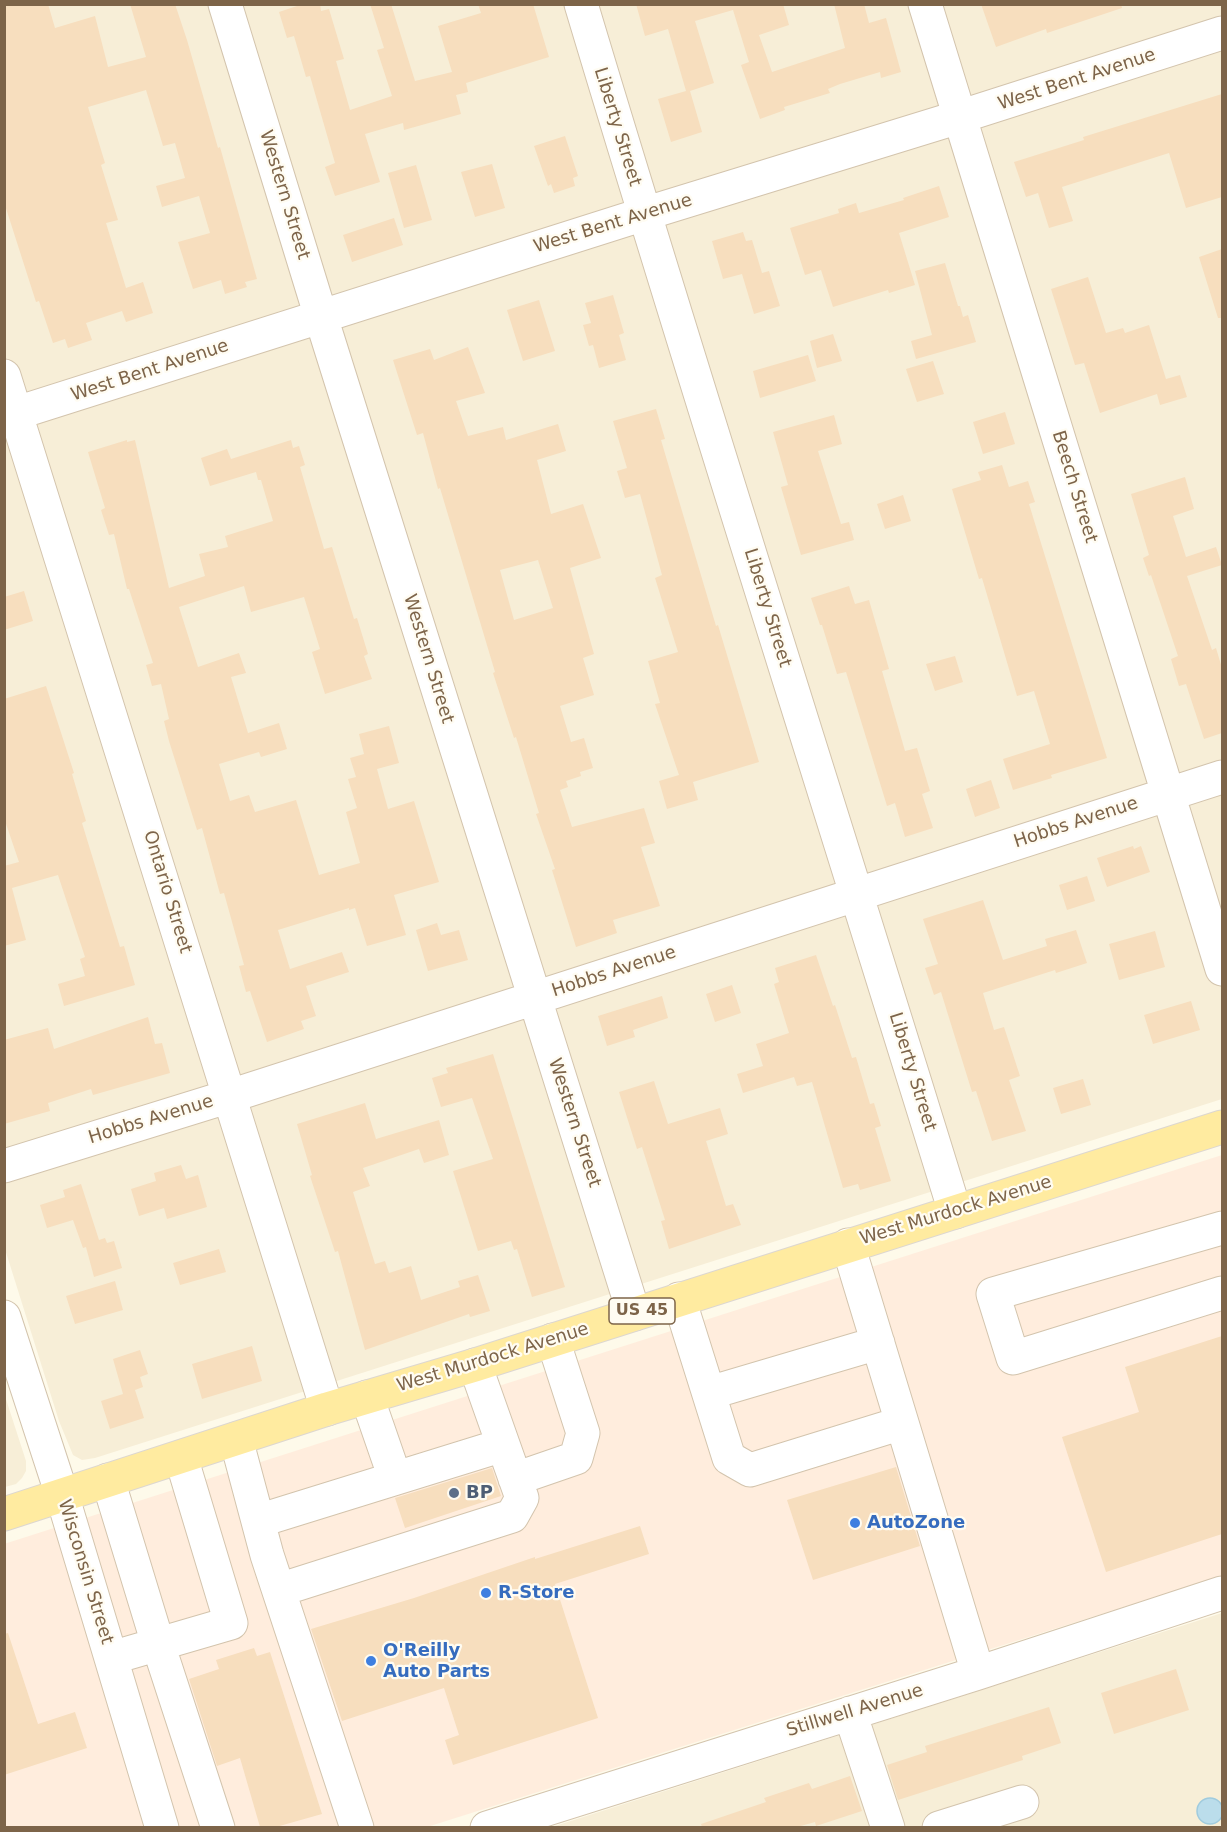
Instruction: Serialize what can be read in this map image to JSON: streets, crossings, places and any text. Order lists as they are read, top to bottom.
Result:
{
  "streets": {
    "main road": ["West Murdock Avenue", "US 45"],
    "street": [
      "West Bent Avenue",
      "Liberty Street",
      "Western Street",
      "Beech Street",
      "Hobbs Avenue",
      "Ontario Street",
      "Wisconsin Street",
      "Stillwell Avenue"
    ]
  },
  "crossings": [
    ["West Bent Avenue", "Liberty Street"],
    ["West Bent Avenue", "Western Street"],
    ["West Bent Avenue", "Beech Street"],
    ["West Bent Avenue", "Ontario Street"],
    ["Liberty Street", "Hobbs Avenue"],
    ["Liberty Street", "West Murdock Avenue"],
    ["Western Street", "Hobbs Avenue"],
    ["Western Street", "West Murdock Avenue"],
    ["Beech Street", "Hobbs Avenue"],
    ["Hobbs Avenue", "Ontario Street"],
    ["Ontario Street", "West Murdock Avenue"],
    ["West Murdock Avenue", "Wisconsin Street"]
  ],
  "places": [
    "BP",
    "AutoZone",
    "R-Store",
    "O'Reilly Auto Parts"
  ]
}
